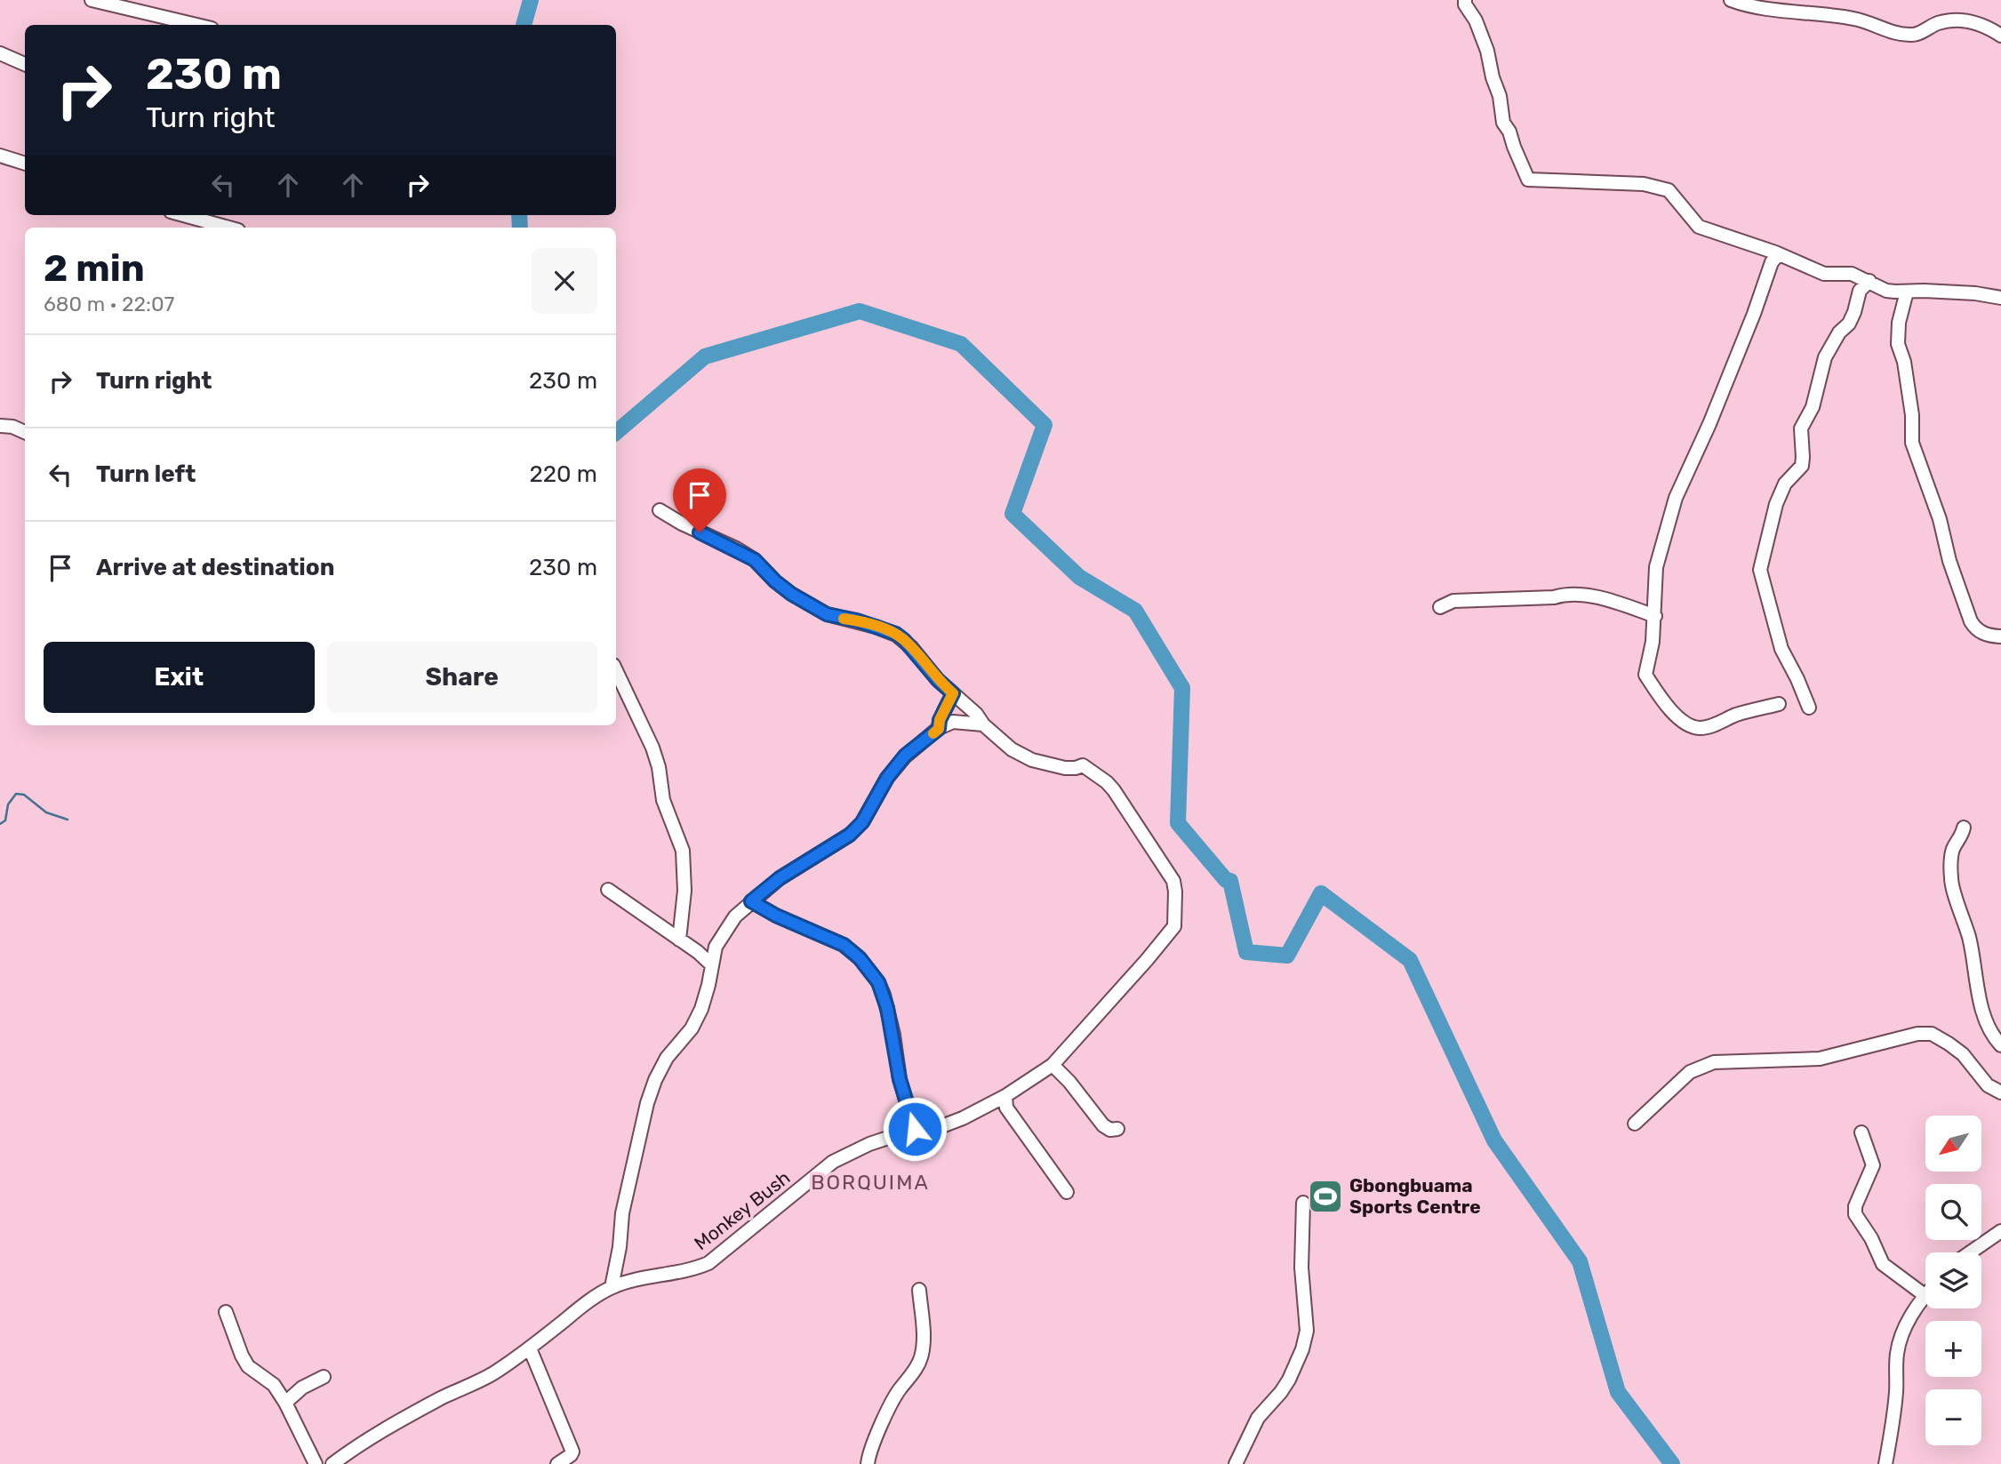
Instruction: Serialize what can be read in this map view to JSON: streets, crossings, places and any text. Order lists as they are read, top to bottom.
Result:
{
  "streets": {
    "street": ["Monkey Bush"]
  },
  "districts": ["BORQUIMA"],
  "places": {
    "sports": ["Gbongbuama Sports Centre"]
  },
  "north": "bottom left",
  "page": {
    "turn": ["230 m", "Turn right"],
    "heading": ["2 min", "680 m · 22:07"],
    "list": [
      {
        "name": "Turn right",
        "value": "230 m"
      },
      {
        "name": "Turn left",
        "value": "220 m"
      },
      {
        "name": "Arrive at destination",
        "value": "230 m"
      }
    ],
    "buttons": ["Exit", "Share"],
    "map_buttons": ["+", "−"]
  }
}
